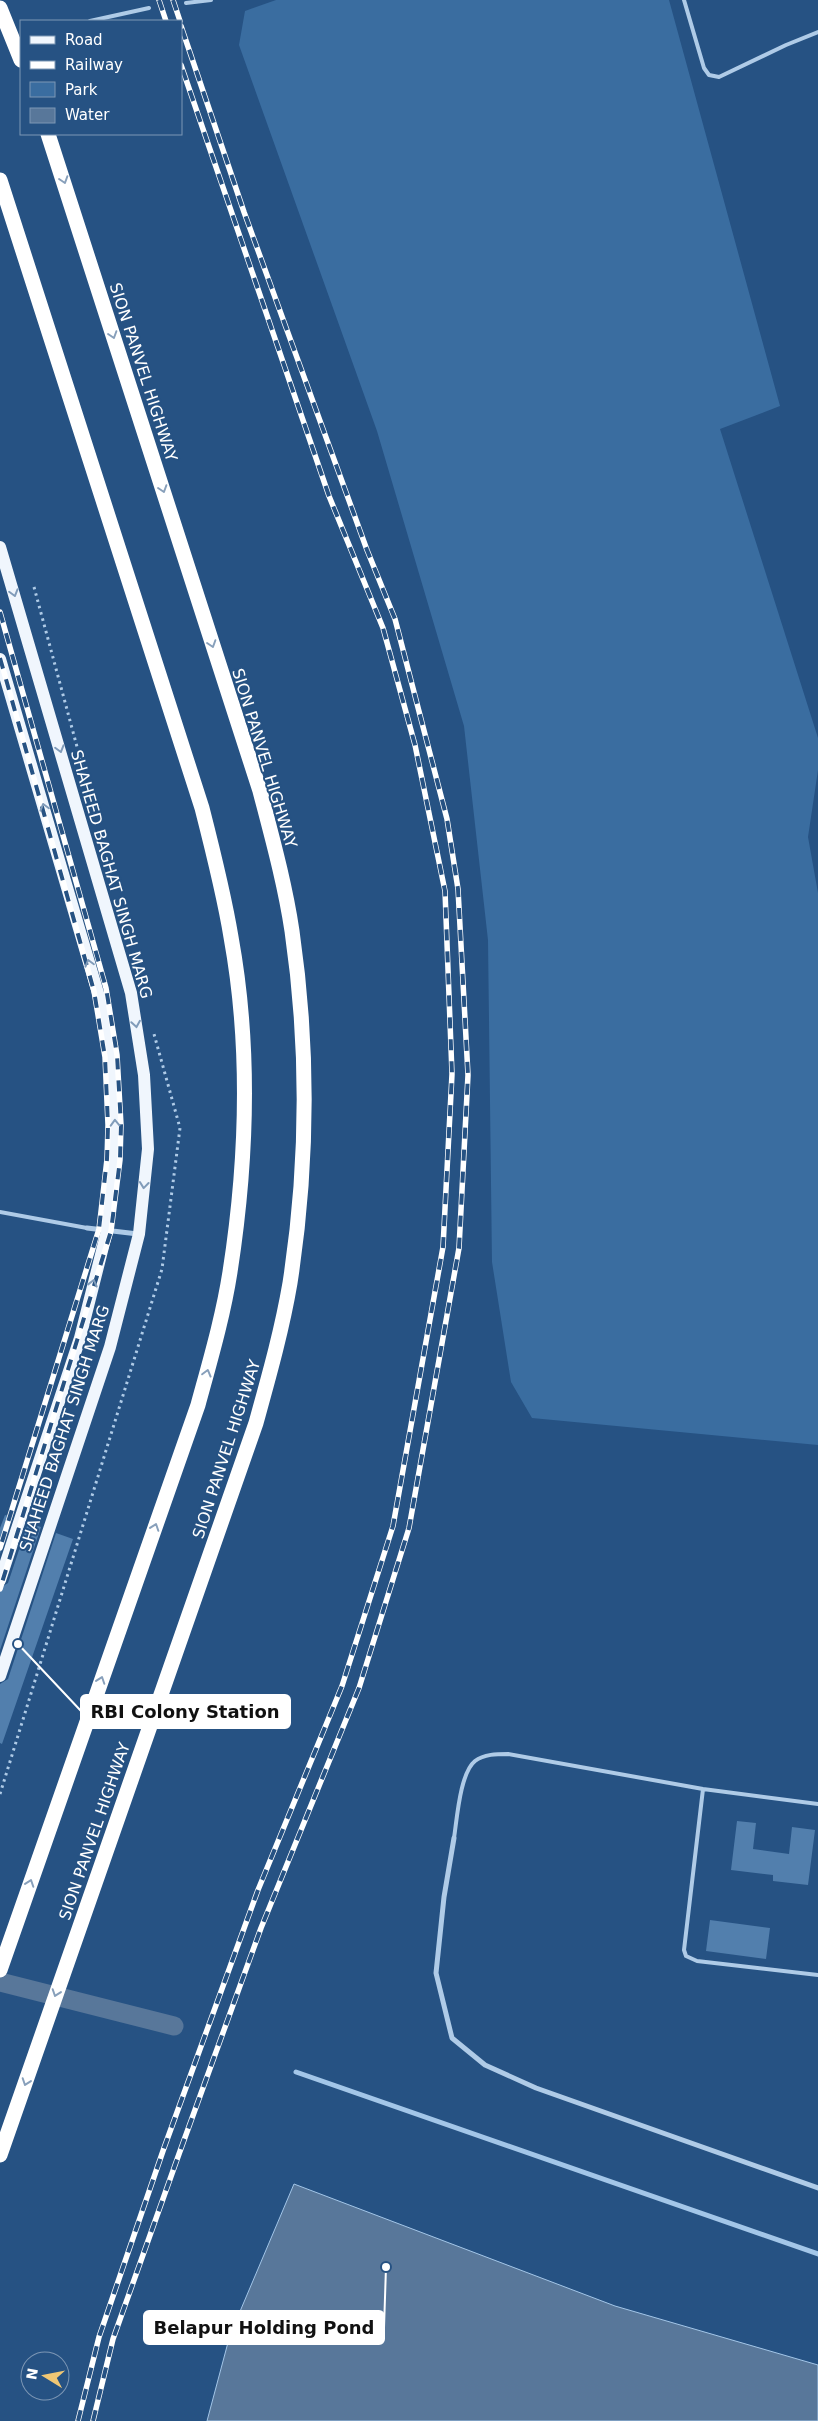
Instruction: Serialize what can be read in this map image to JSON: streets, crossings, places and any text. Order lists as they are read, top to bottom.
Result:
{
  "streets": {
    "highway": ["SION PANVEL HIGHWAY"],
    "main road": ["SHAHEED BAGHAT SINGH MARG"]
  },
  "places": ["RBI Colony Station", "Belapur Holding Pond"],
  "legend": [
    "Road",
    "Railway",
    "Park",
    "Water"
  ],
  "north": "left"
}
